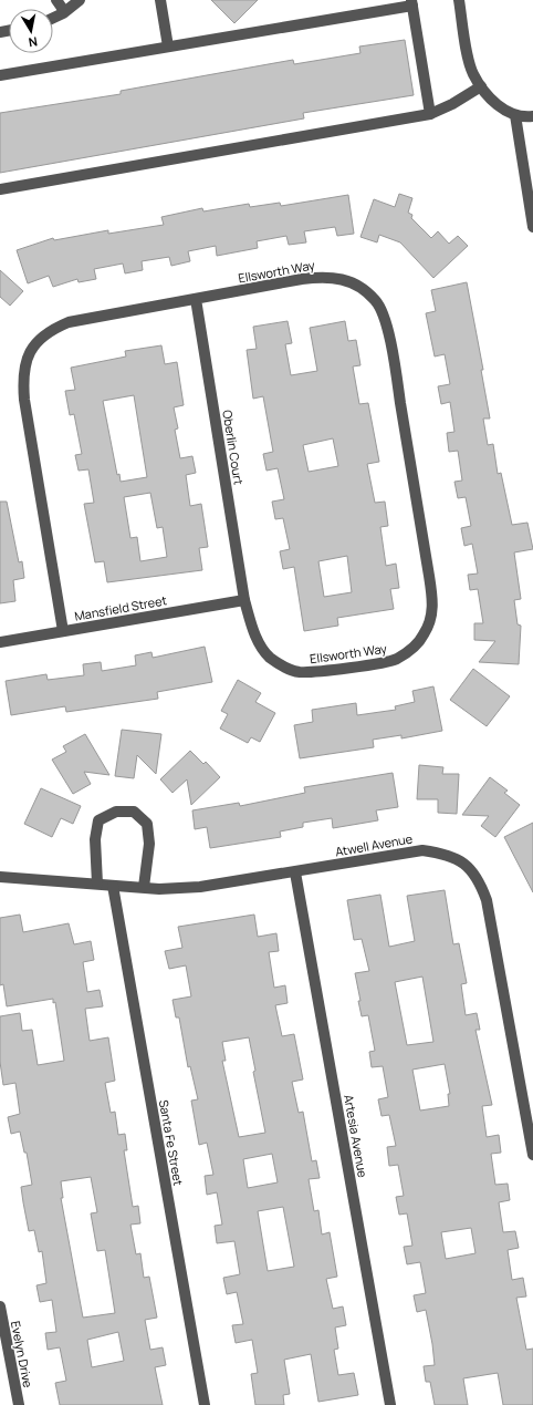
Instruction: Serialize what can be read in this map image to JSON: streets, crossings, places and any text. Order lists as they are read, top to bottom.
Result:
{
  "streets": {
    "street": [
      "Ellsworth Way",
      "Oberlin Court",
      "Mansfield Street",
      "Atwell Avenue",
      "Artesia Avenue",
      "Santa Fe Street",
      "Evelyn Drive"
    ]
  },
  "crossings": [
    ["Ellsworth Way", "Oberlin Court"],
    ["Ellsworth Way", "Mansfield Street"],
    ["Oberlin Court", "Mansfield Street"],
    ["Atwell Avenue", "Artesia Avenue"],
    ["Atwell Avenue", "Santa Fe Street"]
  ],
  "north": "bottom"
}
